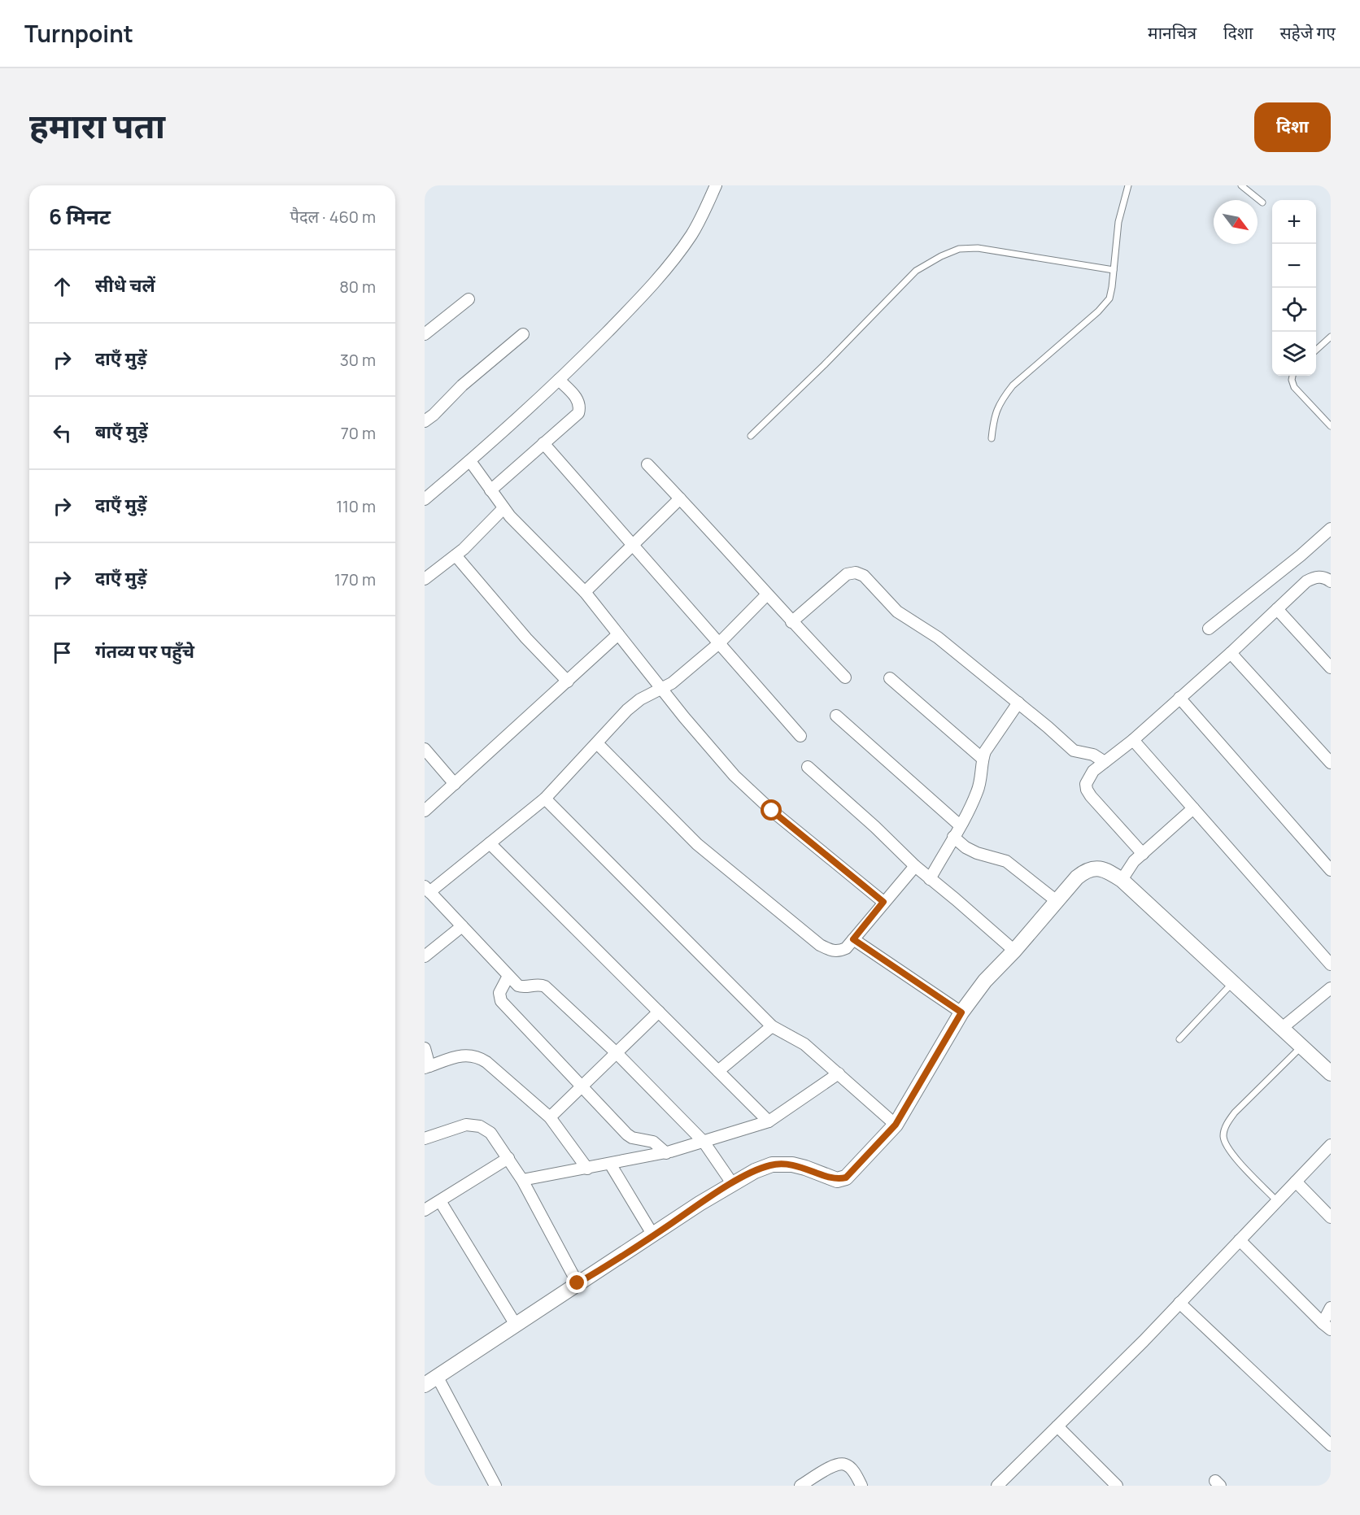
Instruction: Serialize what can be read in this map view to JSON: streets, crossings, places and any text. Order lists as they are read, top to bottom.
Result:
{
  "north": "bottom right",
  "page": {
    "header": "Turnpoint",
    "nav": ["मानचित्र", "दिशा", "सहेजे गए"],
    "title": "हमारा पता",
    "buttons": "दिशा",
    "heading": ["6 मिनट", "पैदल · 460 m"],
    "map_buttons": ["+", "−"],
    "list": [
      ["सीधे चलें", "80 m"],
      ["दाएँ मुड़ें", "30 m"],
      ["बाएँ मुड़ें", "70 m"],
      ["दाएँ मुड़ें", "110 m"],
      ["दाएँ मुड़ें", "170 m"],
      "गंतव्य पर पहुँचे"
    ]
  }
}
